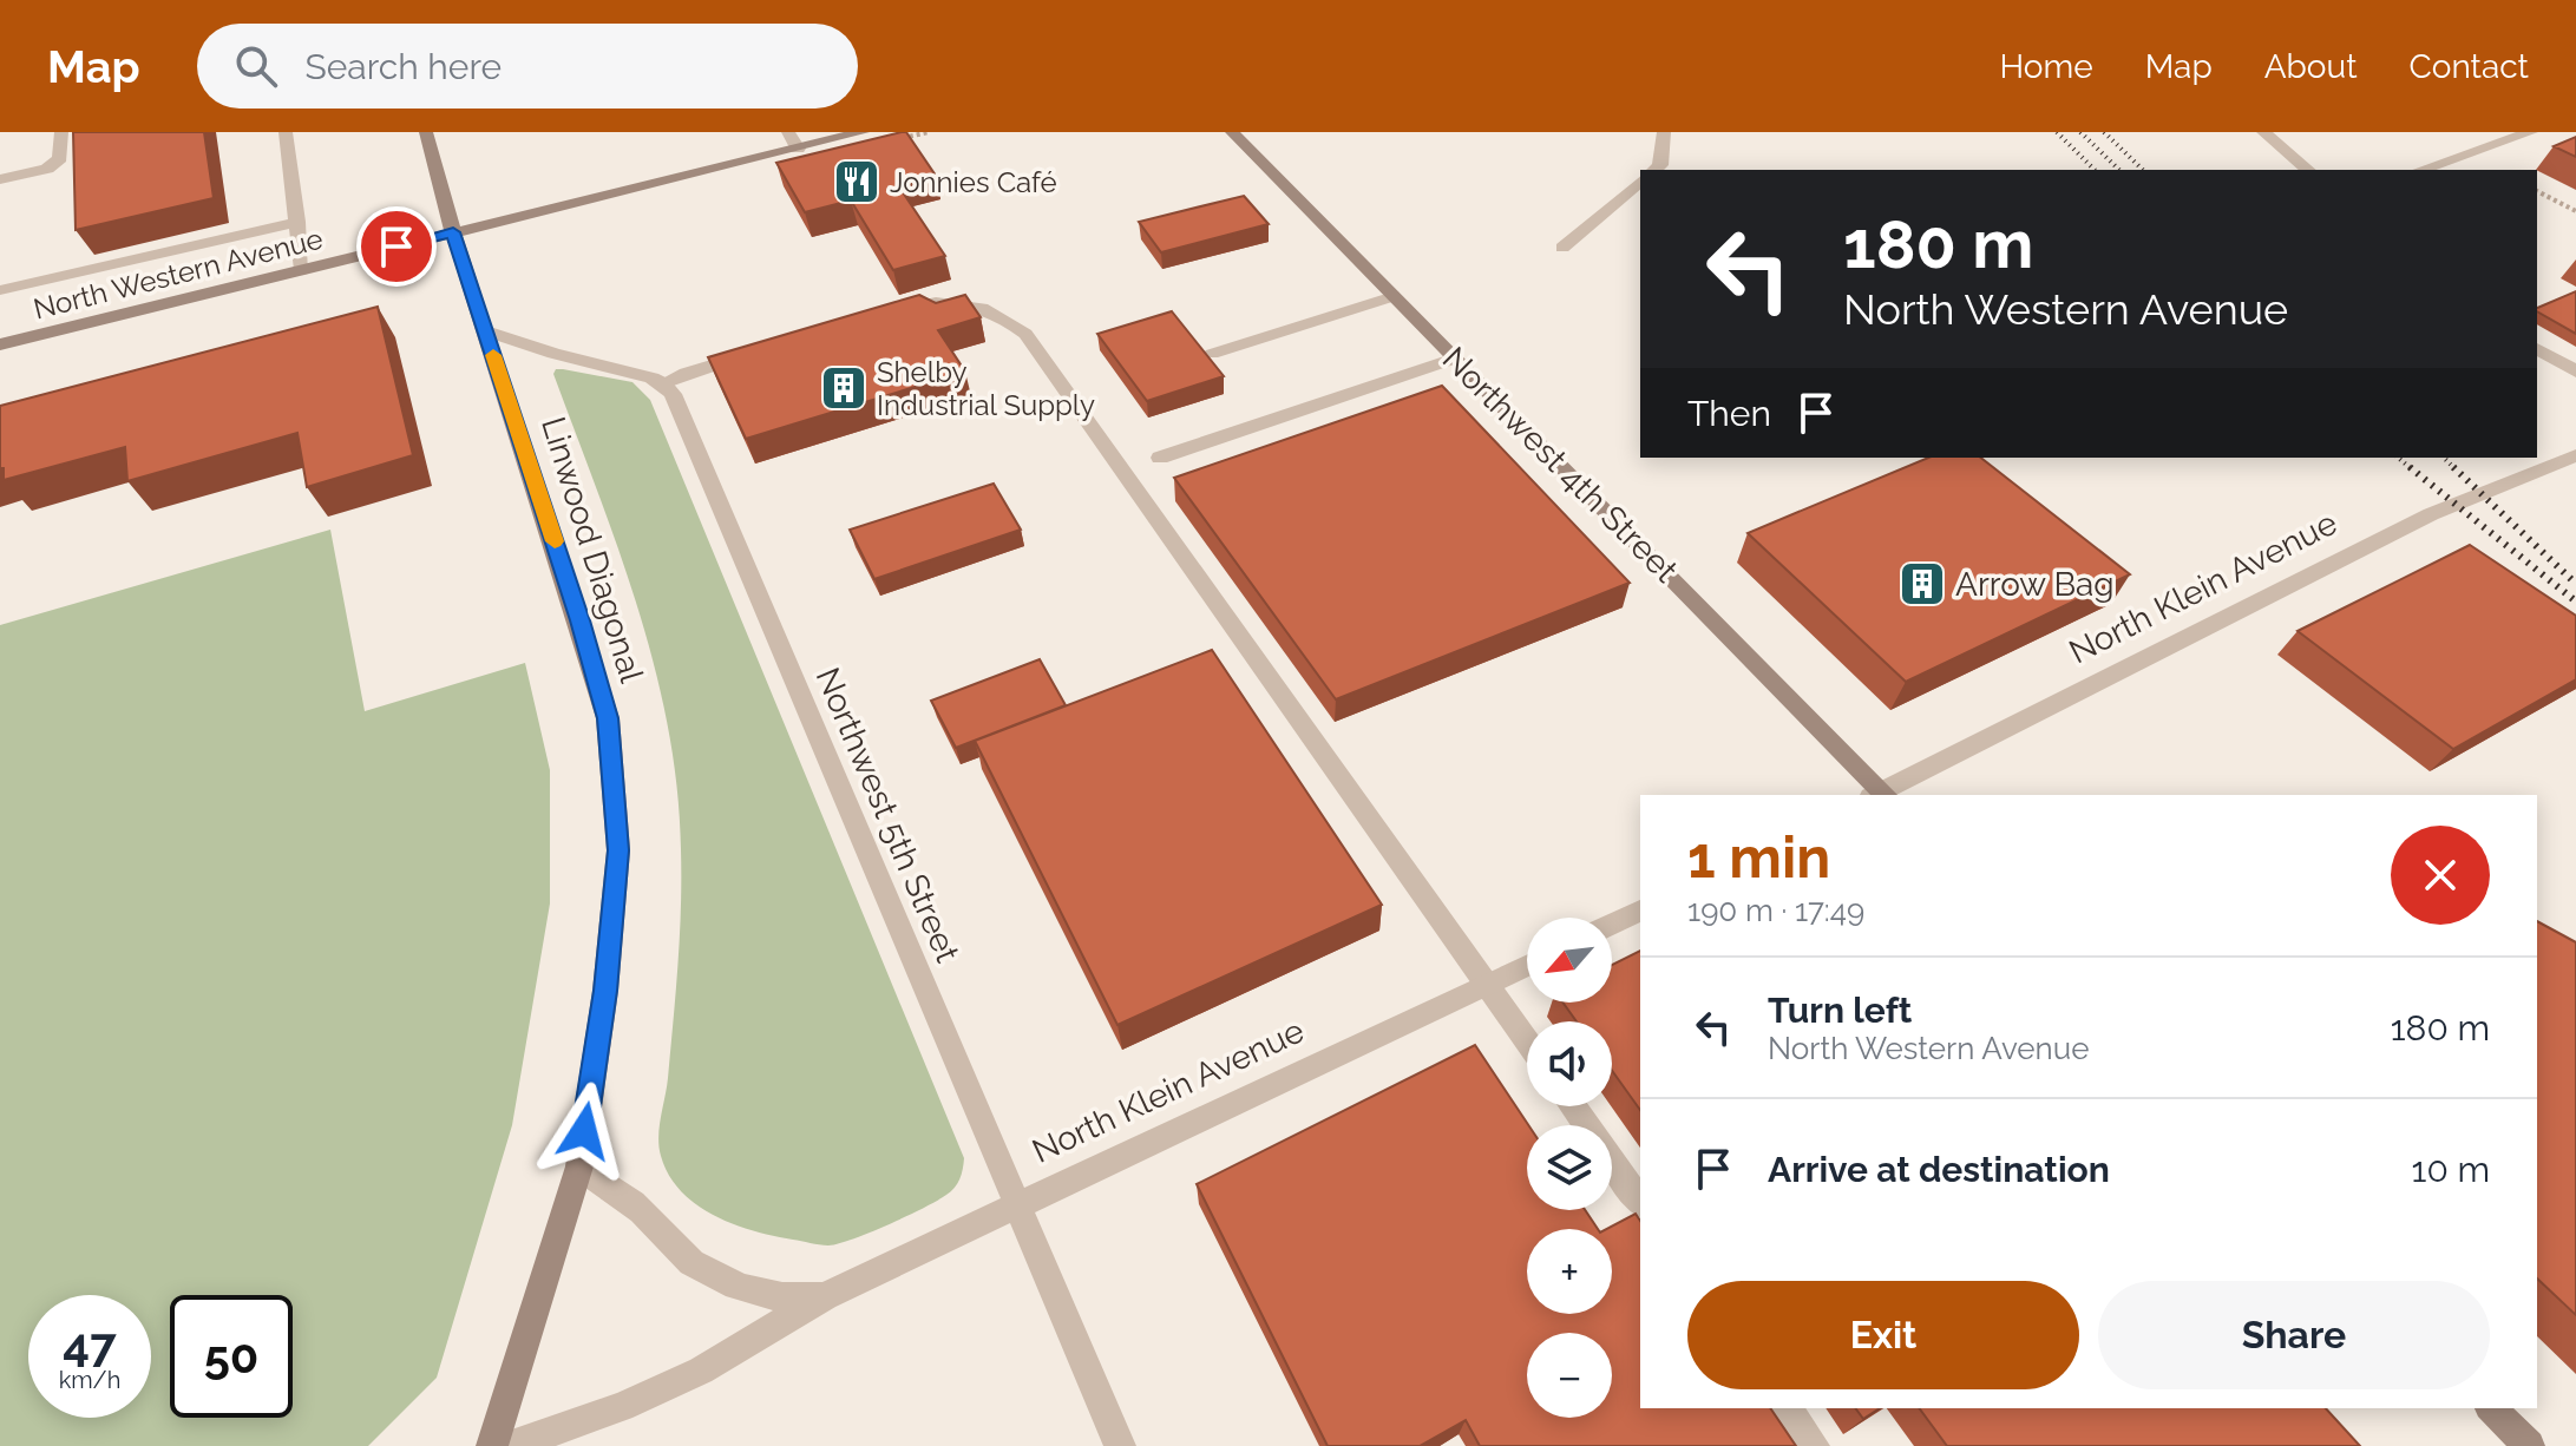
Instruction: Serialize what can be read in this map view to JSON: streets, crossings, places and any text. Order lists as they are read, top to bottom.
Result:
{
  "streets": {
    "main road": ["North Western Avenue", "Northwest 4th Street", "Linwood Diagonal"],
    "street": ["North Klein Avenue", "Northwest 5th Street"]
  },
  "crossings": [
    ["North Western Avenue", "Linwood Diagonal"],
    ["Northwest 4th Street", "North Klein Avenue"],
    ["Linwood Diagonal", "North Klein Avenue"],
    ["North Klein Avenue", "Northwest 5th Street"]
  ],
  "places": {
    "restaurant": ["Jonnies Café"],
    "building": ["Shelby Industrial Supply", "Arrow Bag"]
  },
  "north": "bottom left",
  "page": {
    "header": "Map",
    "search": "Search here",
    "nav": [
      "Home",
      "Map",
      "About",
      "Contact"
    ],
    "turn": ["180 m", "North Western Avenue"],
    "then": "Then",
    "heading": ["1 min", "190 m · 17:49"],
    "map_buttons": ["+", "−"],
    "list": [
      {
        "name": "Turn left",
        "note": "North Western Avenue",
        "value": "180 m"
      },
      {
        "name": "Arrive at destination",
        "value": "10 m"
      }
    ],
    "buttons": ["Exit", "Share"],
    "speed": "47 km/h",
    "limit": "50"
  }
}
